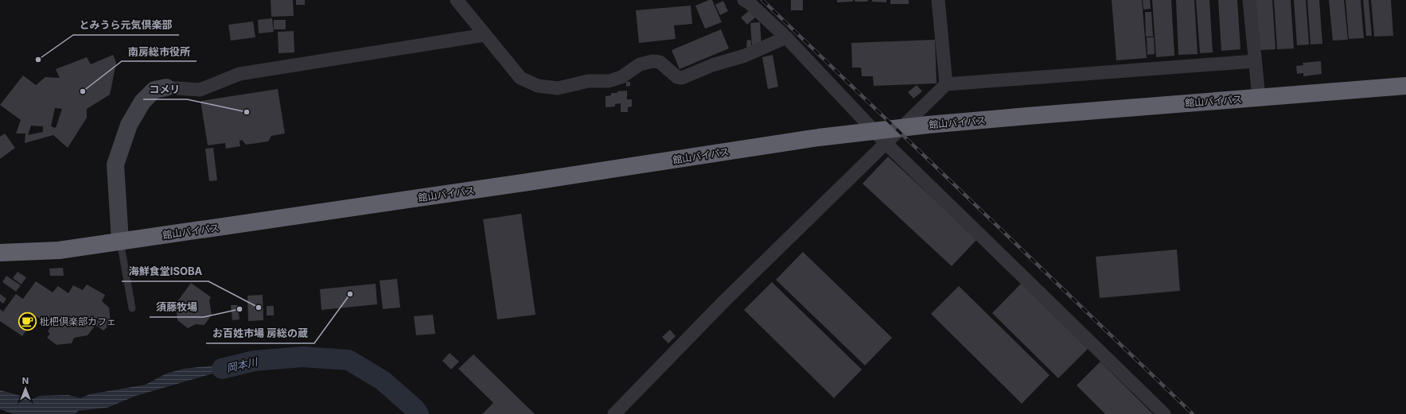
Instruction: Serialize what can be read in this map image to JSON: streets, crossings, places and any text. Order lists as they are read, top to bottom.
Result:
{
  "streets": {
    "highway": ["館山バイパス"]
  },
  "water": ["岡本川"],
  "places": {
    "other": [
      "とみうら元気倶楽部",
      "南房総市役所",
      "コメリ",
      "お百姓市場 房総の蔵",
      "海鮮食堂ISOBA",
      "須藤牧場"
    ],
    "cafe": ["枇杷倶楽部カフェ"]
  },
  "north": "top"
}
